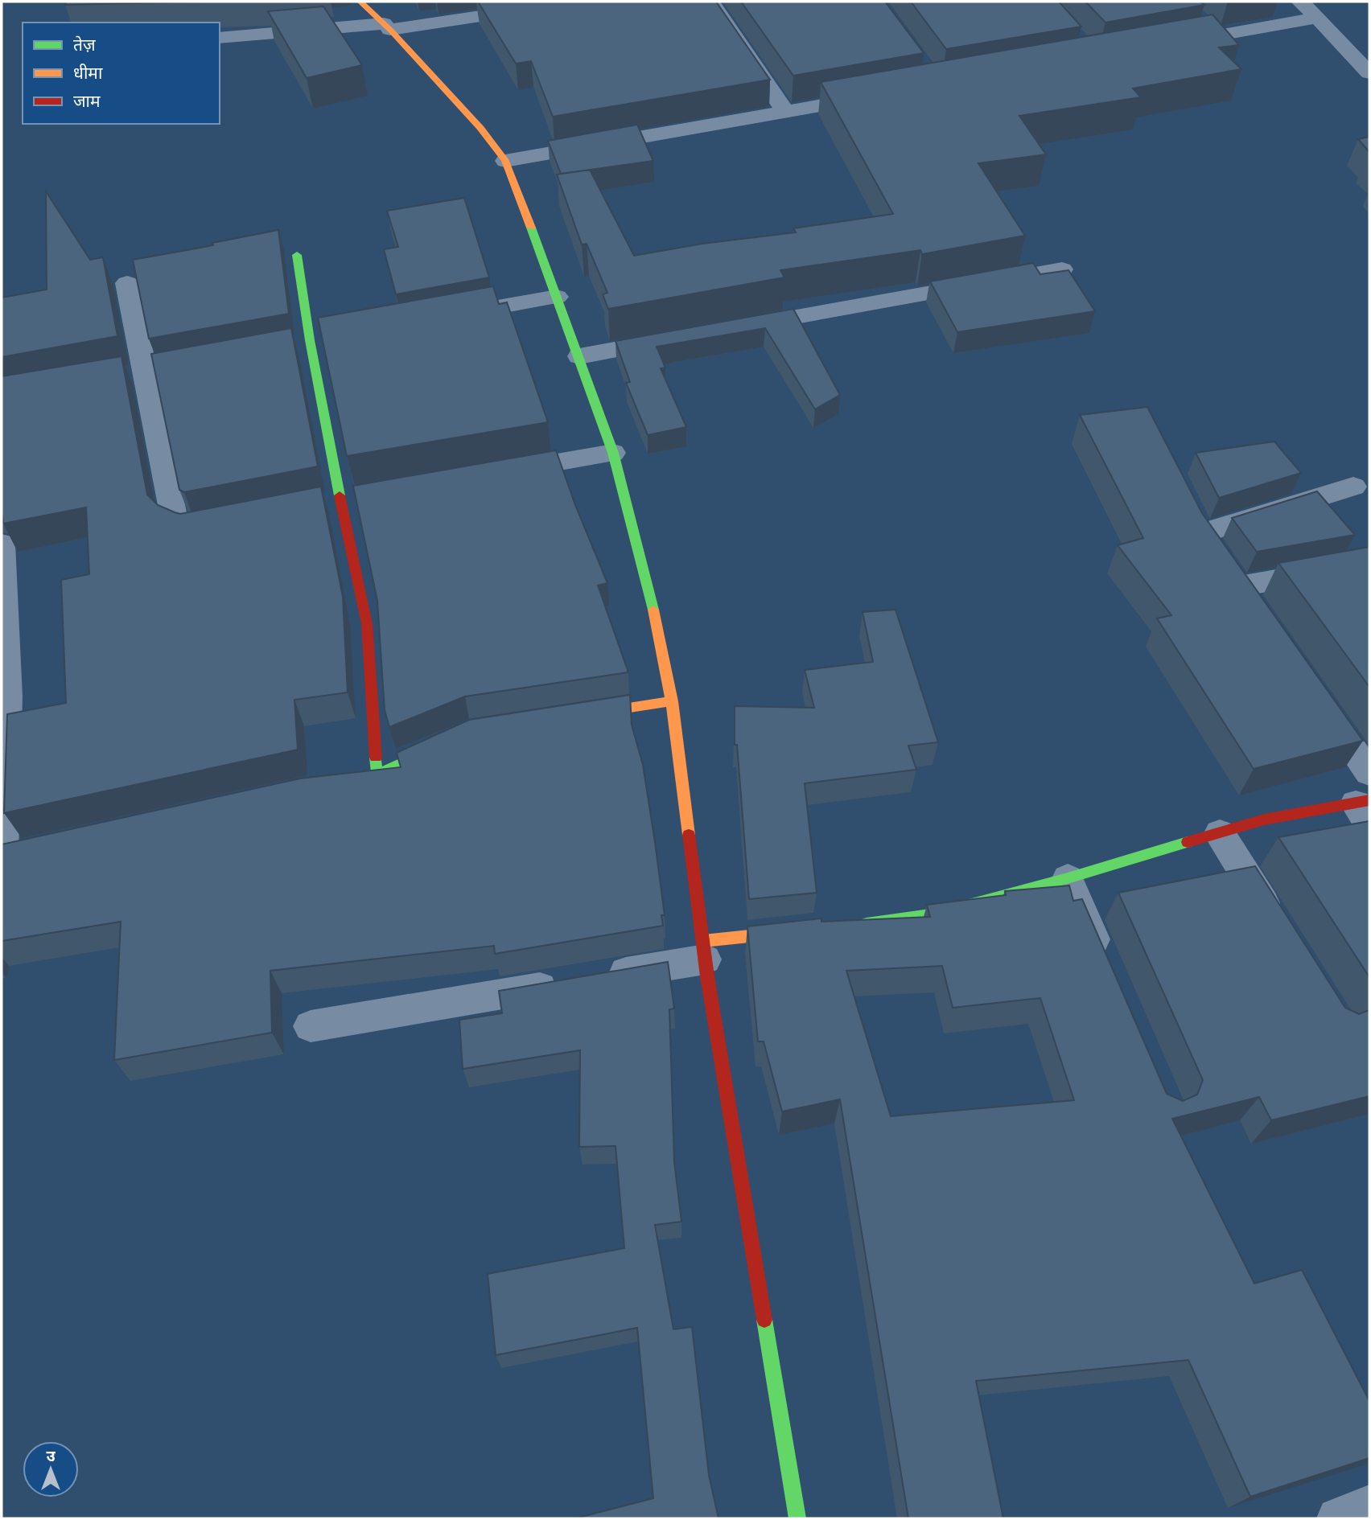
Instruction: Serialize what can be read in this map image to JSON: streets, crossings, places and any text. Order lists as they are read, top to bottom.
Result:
{
  "legend": ["तेज़", "धीमा", "जाम"],
  "north": "top"
}
